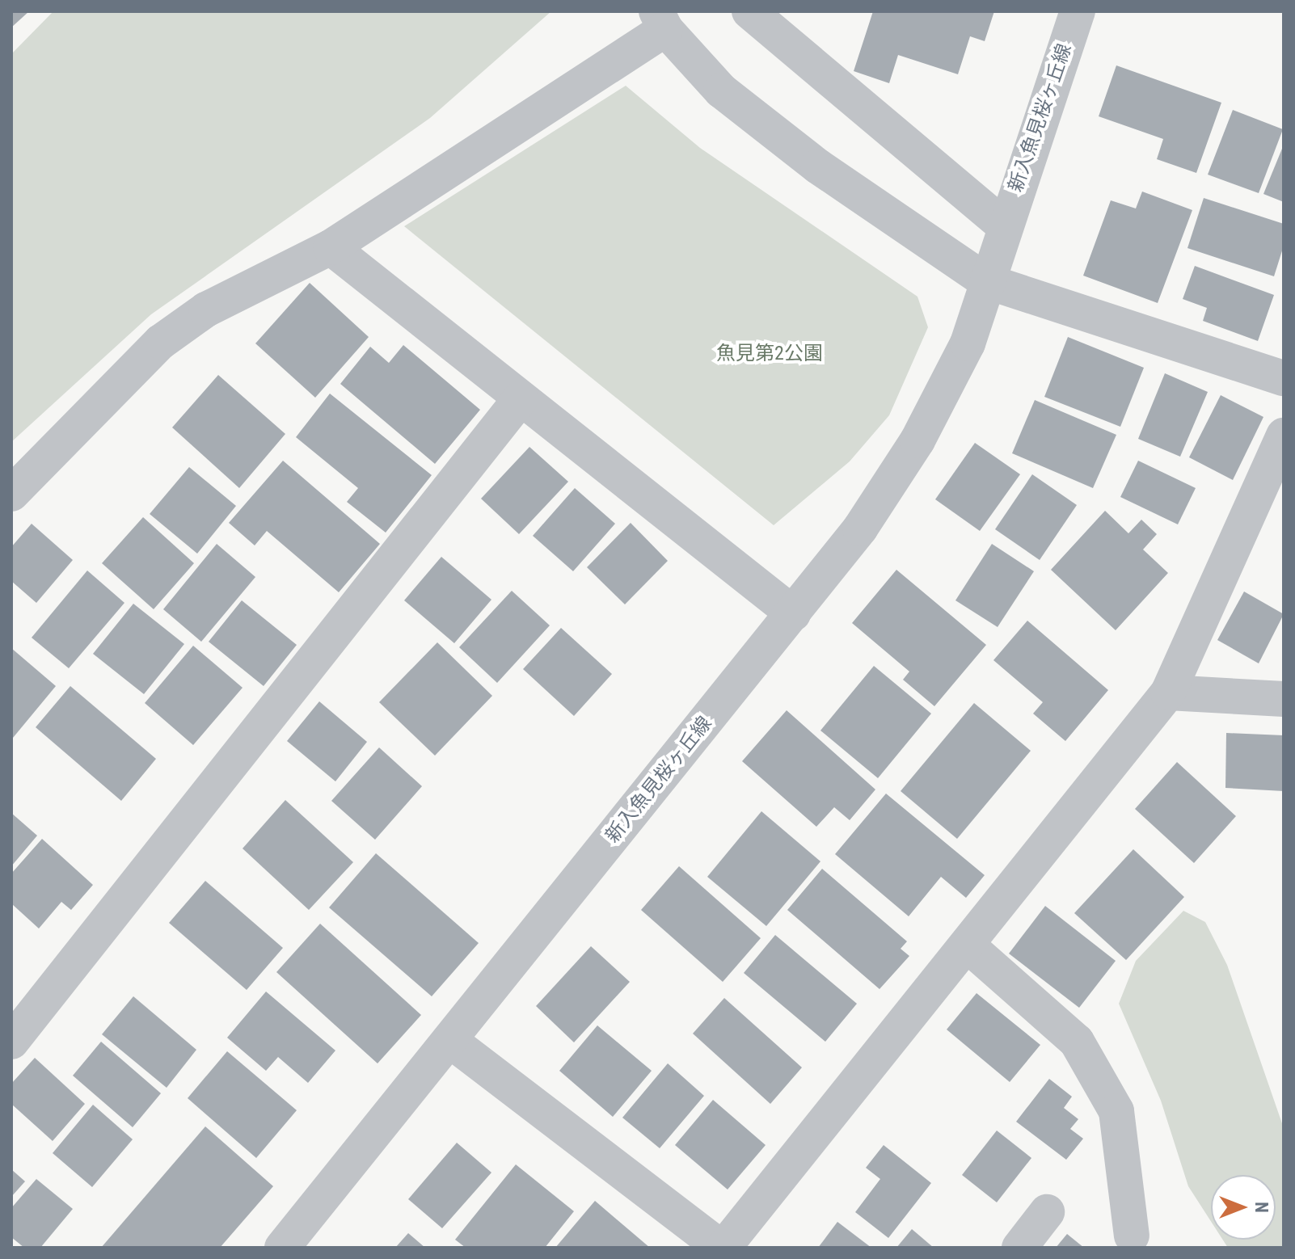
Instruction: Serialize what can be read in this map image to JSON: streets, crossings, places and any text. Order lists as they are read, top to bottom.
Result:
{
  "streets": {
    "street": ["新入魚見桜ヶ丘線"]
  },
  "parks": ["魚見第2公園"],
  "north": "right"
}
